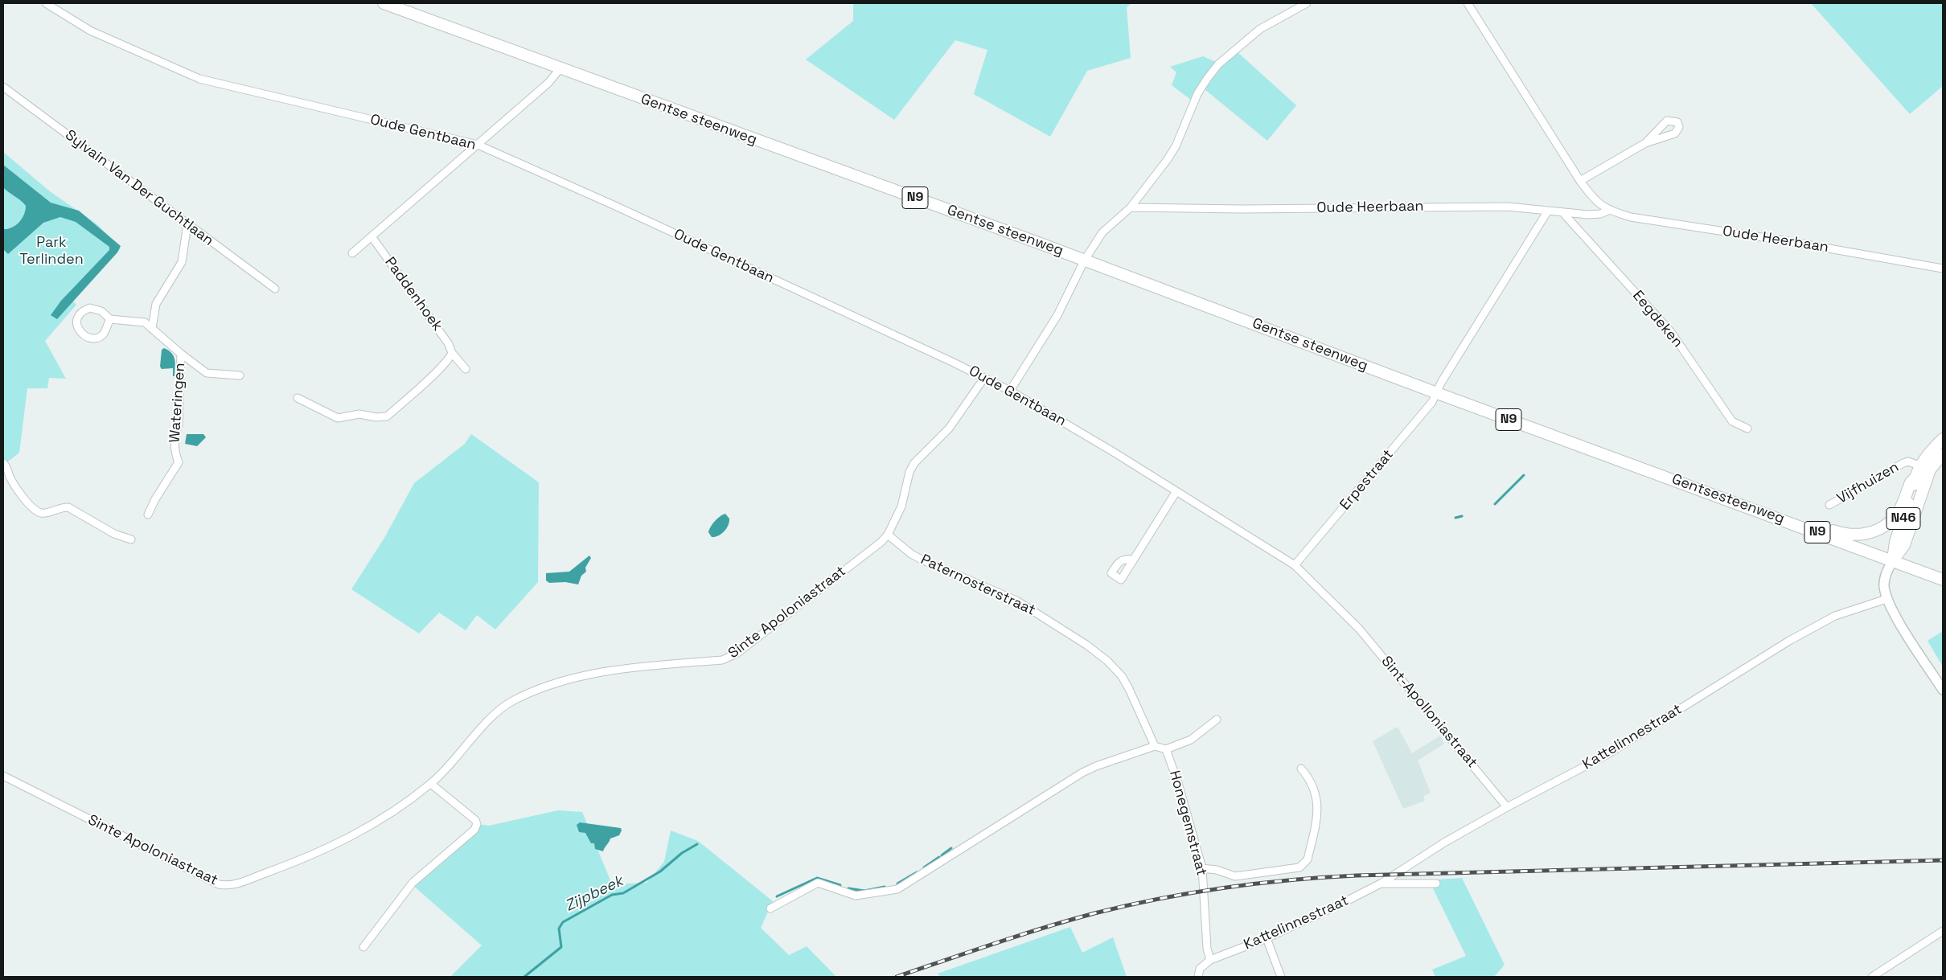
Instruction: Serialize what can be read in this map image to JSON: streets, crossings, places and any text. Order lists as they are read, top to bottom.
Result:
{
  "streets": {
    "main road": [
      "Gentse steenweg",
      "N9",
      "Gentsesteenweg",
      "N46"
    ],
    "street": [
      "Oude Gentbaan",
      "Sylvain Van Der Guchtlaan",
      "Oude Heerbaan",
      "Paddenhoek",
      "Eegdeken",
      "Wateringen",
      "Erpestraat",
      "Vijfhuizen",
      "Paternosterstraat",
      "Sinte Apoloniastraat",
      "Sint-Apolloniastraat",
      "Kattelinnestraat",
      "Honegemstraat"
    ]
  },
  "crossings": [
    ["Gentse steenweg", "Erpestraat"],
    ["Gentse steenweg", "Gentsesteenweg"],
    ["Oude Gentbaan", "Erpestraat"],
    ["Oude Gentbaan", "Sinte Apoloniastraat"],
    ["Oude Gentbaan", "Sint-Apolloniastraat"],
    ["Oude Heerbaan", "Eegdeken"],
    ["Oude Heerbaan", "Erpestraat"],
    ["Vijfhuizen", "N46"],
    ["Gentsesteenweg", "N46"],
    ["Paternosterstraat", "Sinte Apoloniastraat"],
    ["Sint-Apolloniastraat", "Kattelinnestraat"],
    ["Kattelinnestraat", "Honegemstraat"]
  ],
  "water": ["Zijpbeek"],
  "parks": ["Park Terlinden"]
}
